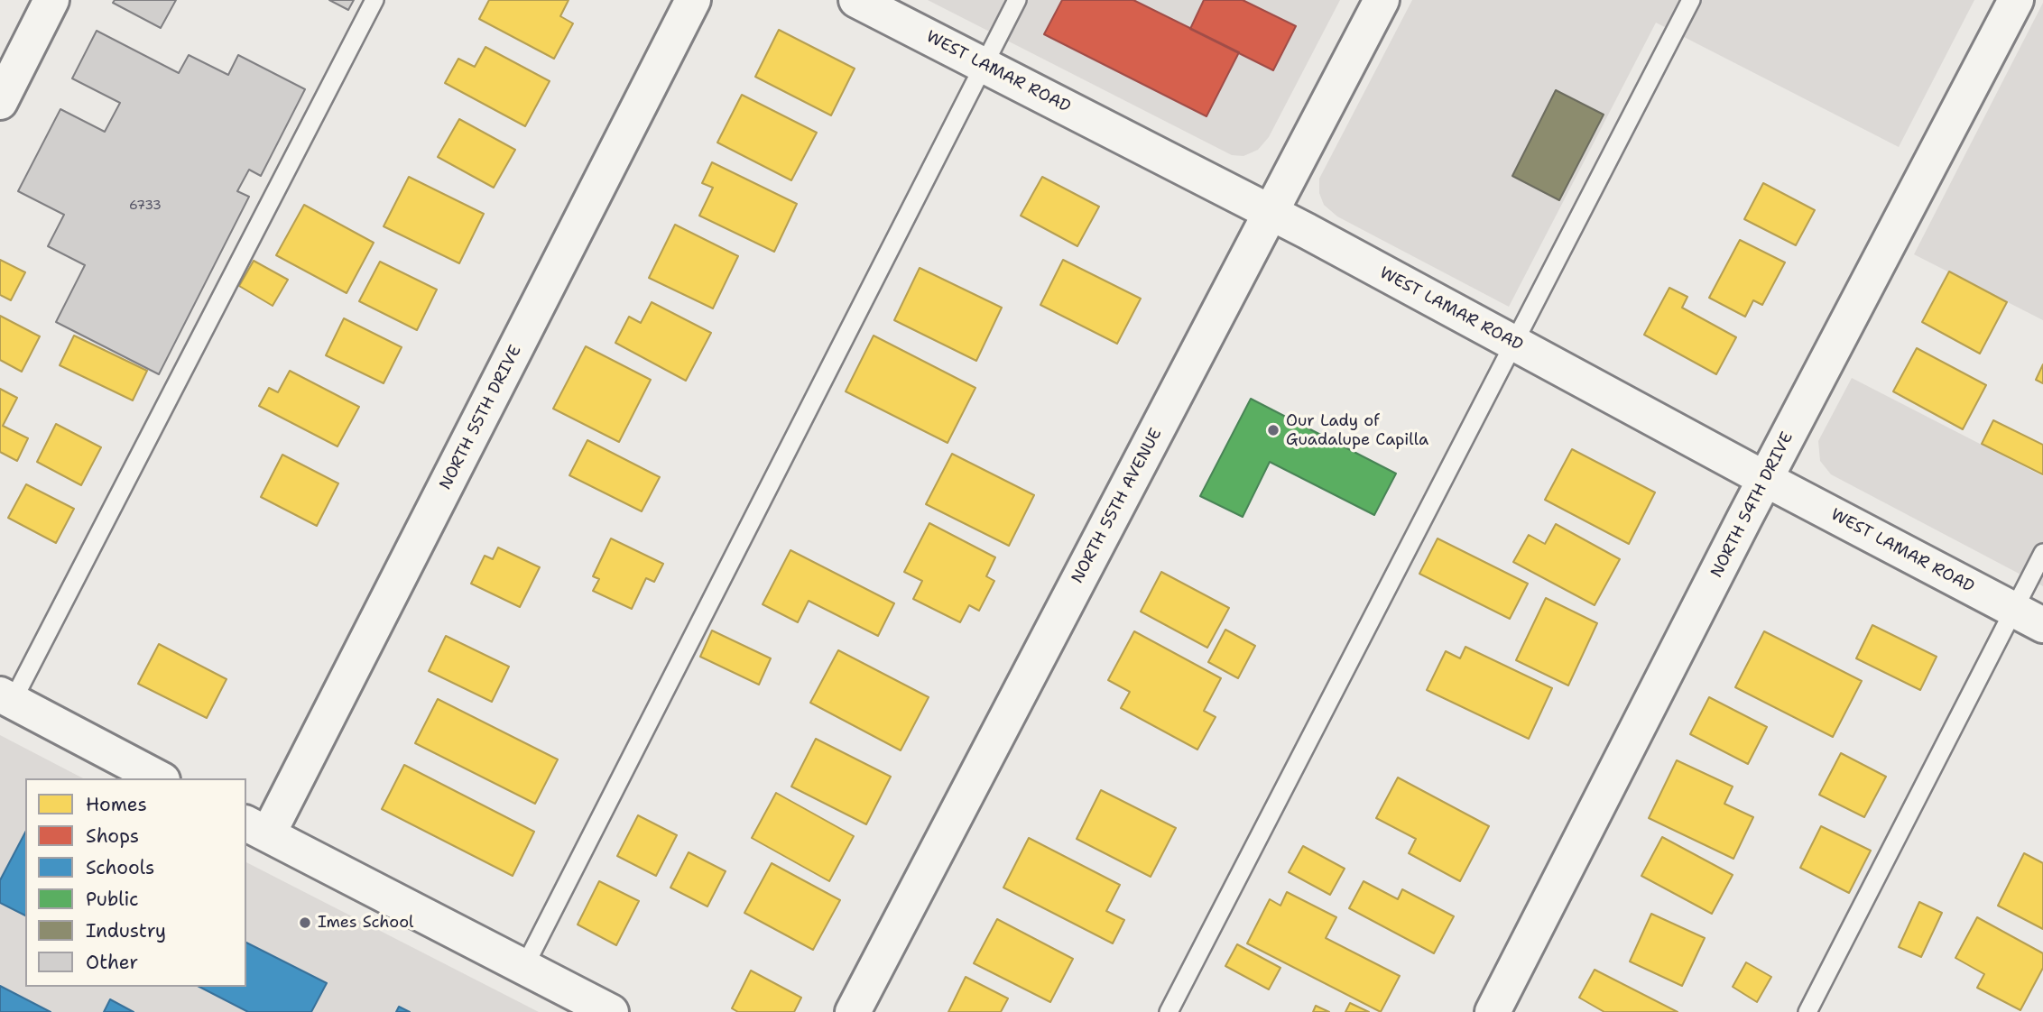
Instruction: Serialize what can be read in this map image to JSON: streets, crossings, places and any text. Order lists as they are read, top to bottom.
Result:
{
  "streets": {
    "street": [
      "WEST LAMAR ROAD",
      "NORTH 55TH DRIVE",
      "NORTH 54TH DRIVE",
      "NORTH 55TH AVENUE"
    ]
  },
  "crossings": [
    ["WEST LAMAR ROAD", "NORTH 54TH DRIVE"],
    ["WEST LAMAR ROAD", "NORTH 55TH AVENUE"]
  ],
  "places": ["Our Lady of Guadalupe Capilla", "Imes School"],
  "house_numbers": ["6733"],
  "legend": [
    "Homes",
    "Shops",
    "Schools",
    "Public",
    "Industry",
    "Other"
  ]
}
